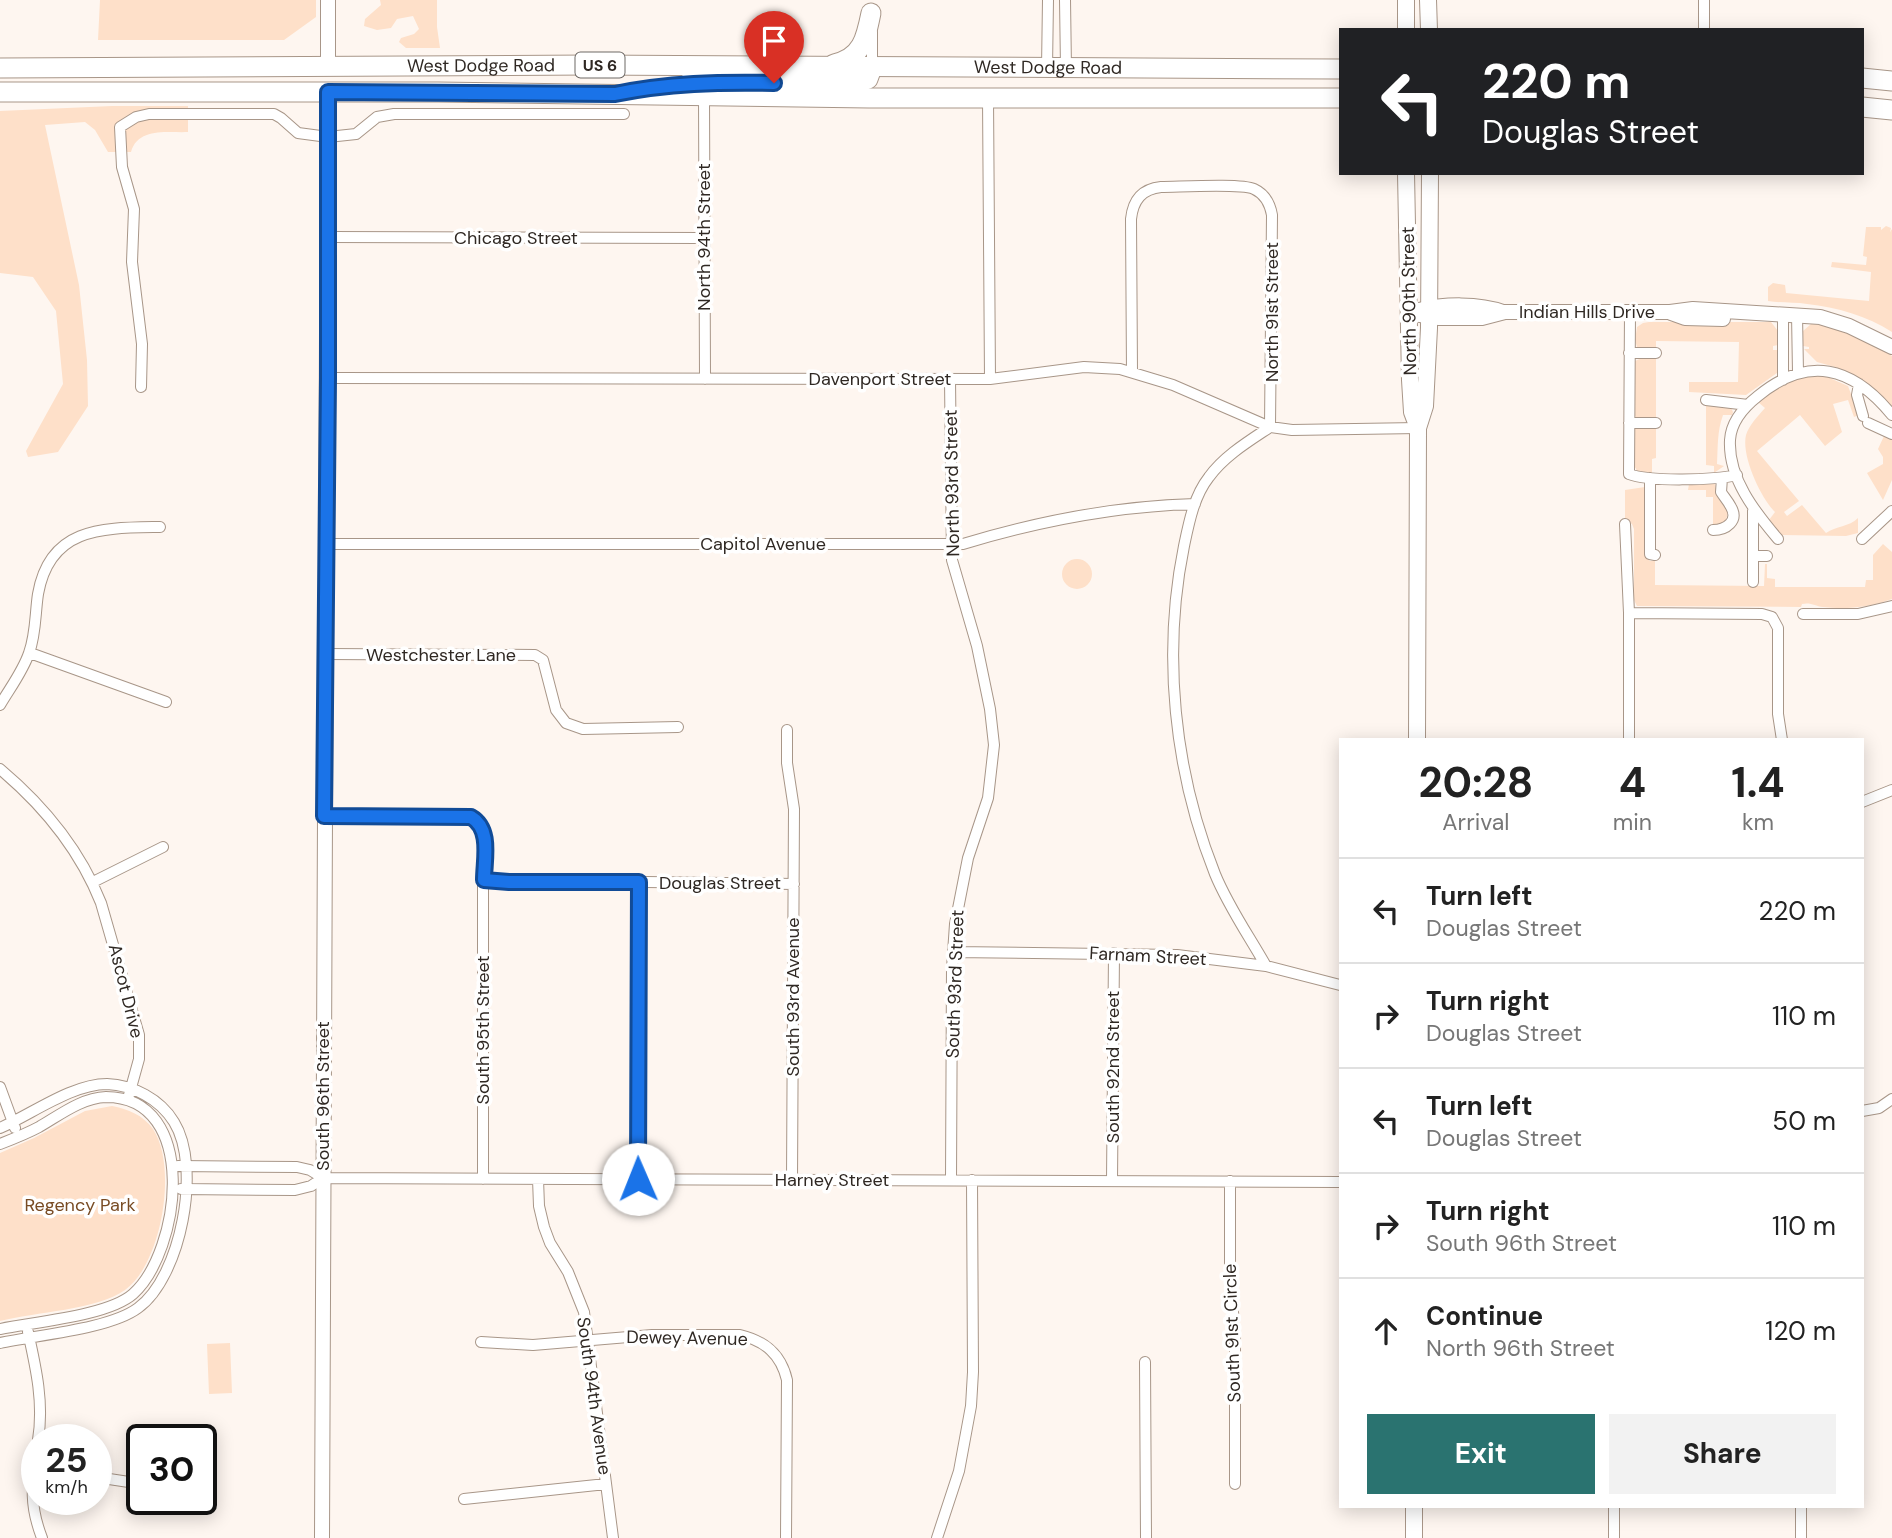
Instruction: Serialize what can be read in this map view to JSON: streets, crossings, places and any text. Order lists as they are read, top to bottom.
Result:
{
  "streets": {
    "highway": ["US 6", "West Dodge Road"],
    "main road": ["North 90th Street"],
    "street": [
      "North 94th Street",
      "Chicago Street",
      "North 91st Street",
      "Indian Hills Drive",
      "Davenport Street",
      "North 93rd Street",
      "Capitol Avenue",
      "Westchester Lane",
      "Douglas Street",
      "Farnam Street",
      "South 93rd Street",
      "Ascot Drive",
      "South 93rd Avenue",
      "South 95th Street",
      "South 92nd Street",
      "South 96th Street",
      "Harney Street",
      "South 91st Circle",
      "Dewey Avenue",
      "South 94th Avenue"
    ]
  },
  "crossings": [
    ["West Dodge Road", "North 94th Street"],
    ["West Dodge Road", "South 96th Street"],
    ["North 94th Street", "Chicago Street"],
    ["North 94th Street", "Davenport Street"],
    ["Chicago Street", "South 96th Street"],
    ["North 90th Street", "Indian Hills Drive"],
    ["North 90th Street", "Davenport Street"],
    ["North 91st Street", "Davenport Street"],
    ["Davenport Street", "North 93rd Street"],
    ["Davenport Street", "South 96th Street"],
    ["North 93rd Street", "Capitol Avenue"],
    ["North 93rd Street", "South 93rd Street"],
    ["Capitol Avenue", "South 96th Street"],
    ["Westchester Lane", "South 96th Street"],
    ["Douglas Street", "South 93rd Avenue"],
    ["Douglas Street", "South 95th Street"],
    ["Farnam Street", "South 93rd Street"],
    ["Farnam Street", "South 92nd Street"],
    ["South 93rd Street", "Harney Street"],
    ["South 93rd Avenue", "Harney Street"],
    ["South 95th Street", "Harney Street"],
    ["South 92nd Street", "Harney Street"],
    ["South 96th Street", "Harney Street"],
    ["Harney Street", "South 91st Circle"],
    ["Harney Street", "South 94th Avenue"],
    ["Dewey Avenue", "South 94th Avenue"]
  ],
  "parks": ["Regency Park"],
  "page": {
    "turn": ["220 m", "Douglas Street"],
    "eta": [
      "20:28",
      "Arrival",
      "4",
      "min",
      "1.4",
      "km"
    ],
    "list": [
      {
        "name": "Turn left",
        "note": "Douglas Street",
        "value": "220 m"
      },
      {
        "name": "Turn right",
        "note": "Douglas Street",
        "value": "110 m"
      },
      {
        "name": "Turn left",
        "note": "Douglas Street",
        "value": "50 m"
      },
      {
        "name": "Turn right",
        "note": "South 96th Street",
        "value": "110 m"
      },
      {
        "name": "Continue",
        "note": "North 96th Street",
        "value": "120 m"
      }
    ],
    "buttons": ["Exit", "Share"],
    "speed": "25 km/h",
    "limit": "30"
  }
}
